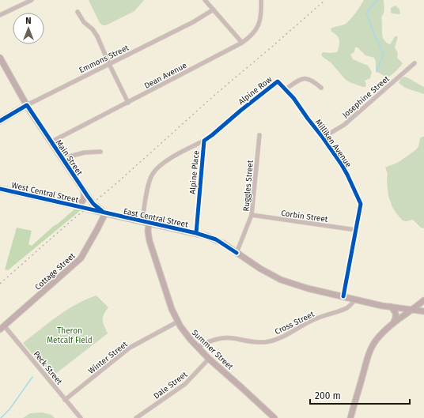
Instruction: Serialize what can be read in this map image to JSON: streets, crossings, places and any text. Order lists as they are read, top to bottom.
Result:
{
  "streets": {
    "main road": [
      "Emmons Street",
      "Main Street",
      "West Central Street",
      "East Central Street",
      "Cottage Street",
      "Summer Street"
    ],
    "street": [
      "Dean Avenue",
      "Alpine Row",
      "Josephine Street",
      "Milliken Avenue",
      "Alpine Place",
      "Ruggles Street",
      "Corbin Street",
      "Cross Street",
      "Winter Street",
      "Peck Street",
      "Dale Street"
    ]
  },
  "crossings": [
    ["Emmons Street", "Main Street"],
    ["Dean Avenue", "Main Street"],
    ["Alpine Row", "Milliken Avenue"],
    ["Alpine Row", "Alpine Place"],
    ["Josephine Street", "Milliken Avenue"],
    ["Milliken Avenue", "Corbin Street"],
    ["Milliken Avenue", "East Central Street"],
    ["Main Street", "West Central Street"],
    ["Main Street", "East Central Street"],
    ["Main Street", "Cottage Street"],
    ["Alpine Place", "East Central Street"],
    ["Ruggles Street", "Corbin Street"],
    ["Ruggles Street", "East Central Street"],
    ["West Central Street", "East Central Street"],
    ["West Central Street", "Cottage Street"],
    ["East Central Street", "Cottage Street"],
    ["East Central Street", "Cross Street"],
    ["East Central Street", "Summer Street"],
    ["Cottage Street", "Peck Street"],
    ["Cross Street", "Summer Street"],
    ["Summer Street", "Winter Street"],
    ["Summer Street", "Dale Street"],
    ["Winter Street", "Peck Street"]
  ],
  "parks": ["Theron Metcalf Field"],
  "scale_bar": "200 m",
  "north": "top"
}
